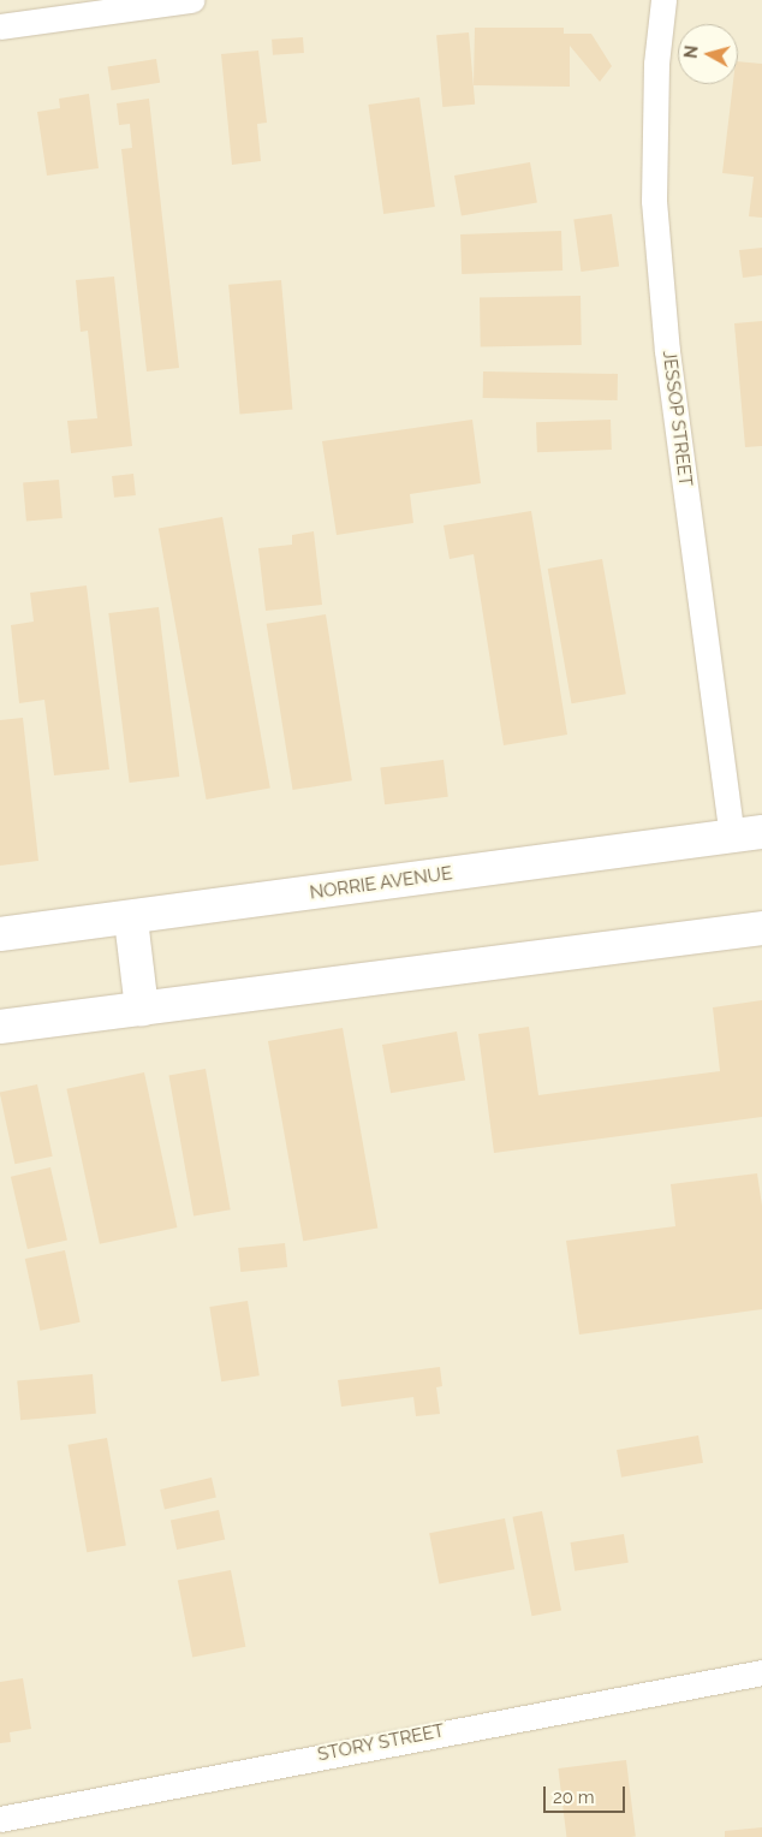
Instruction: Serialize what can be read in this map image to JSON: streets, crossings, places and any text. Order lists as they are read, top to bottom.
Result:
{
  "streets": {
    "main road": ["NORRIE AVENUE"],
    "street": ["JESSOP STREET", "STORY STREET"]
  },
  "crossings": [
    ["JESSOP STREET", "NORRIE AVENUE"]
  ],
  "scale_bar": "20 m",
  "north": "left"
}
